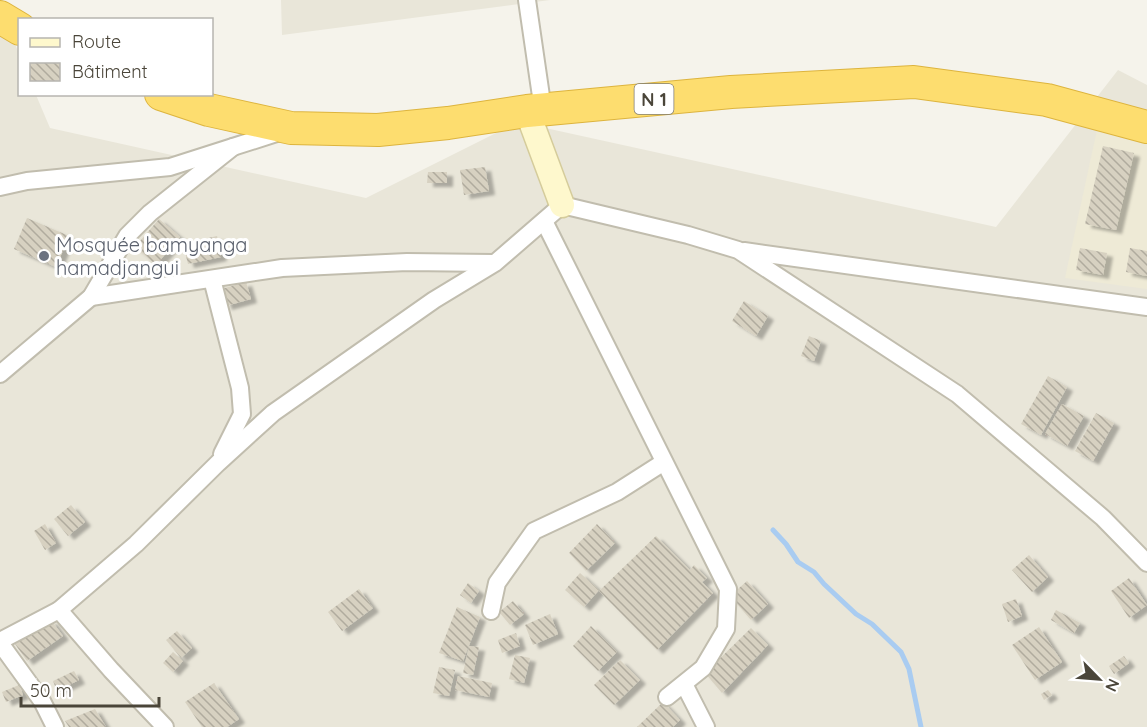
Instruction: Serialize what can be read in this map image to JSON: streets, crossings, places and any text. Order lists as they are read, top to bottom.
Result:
{
  "streets": {
    "highway": ["N 1"]
  },
  "places": ["Mosquée bamyanga hamadjangui"],
  "legend": ["Route", "Bâtiment"],
  "scale_bar": "50 m",
  "north": "bottom right"
}
